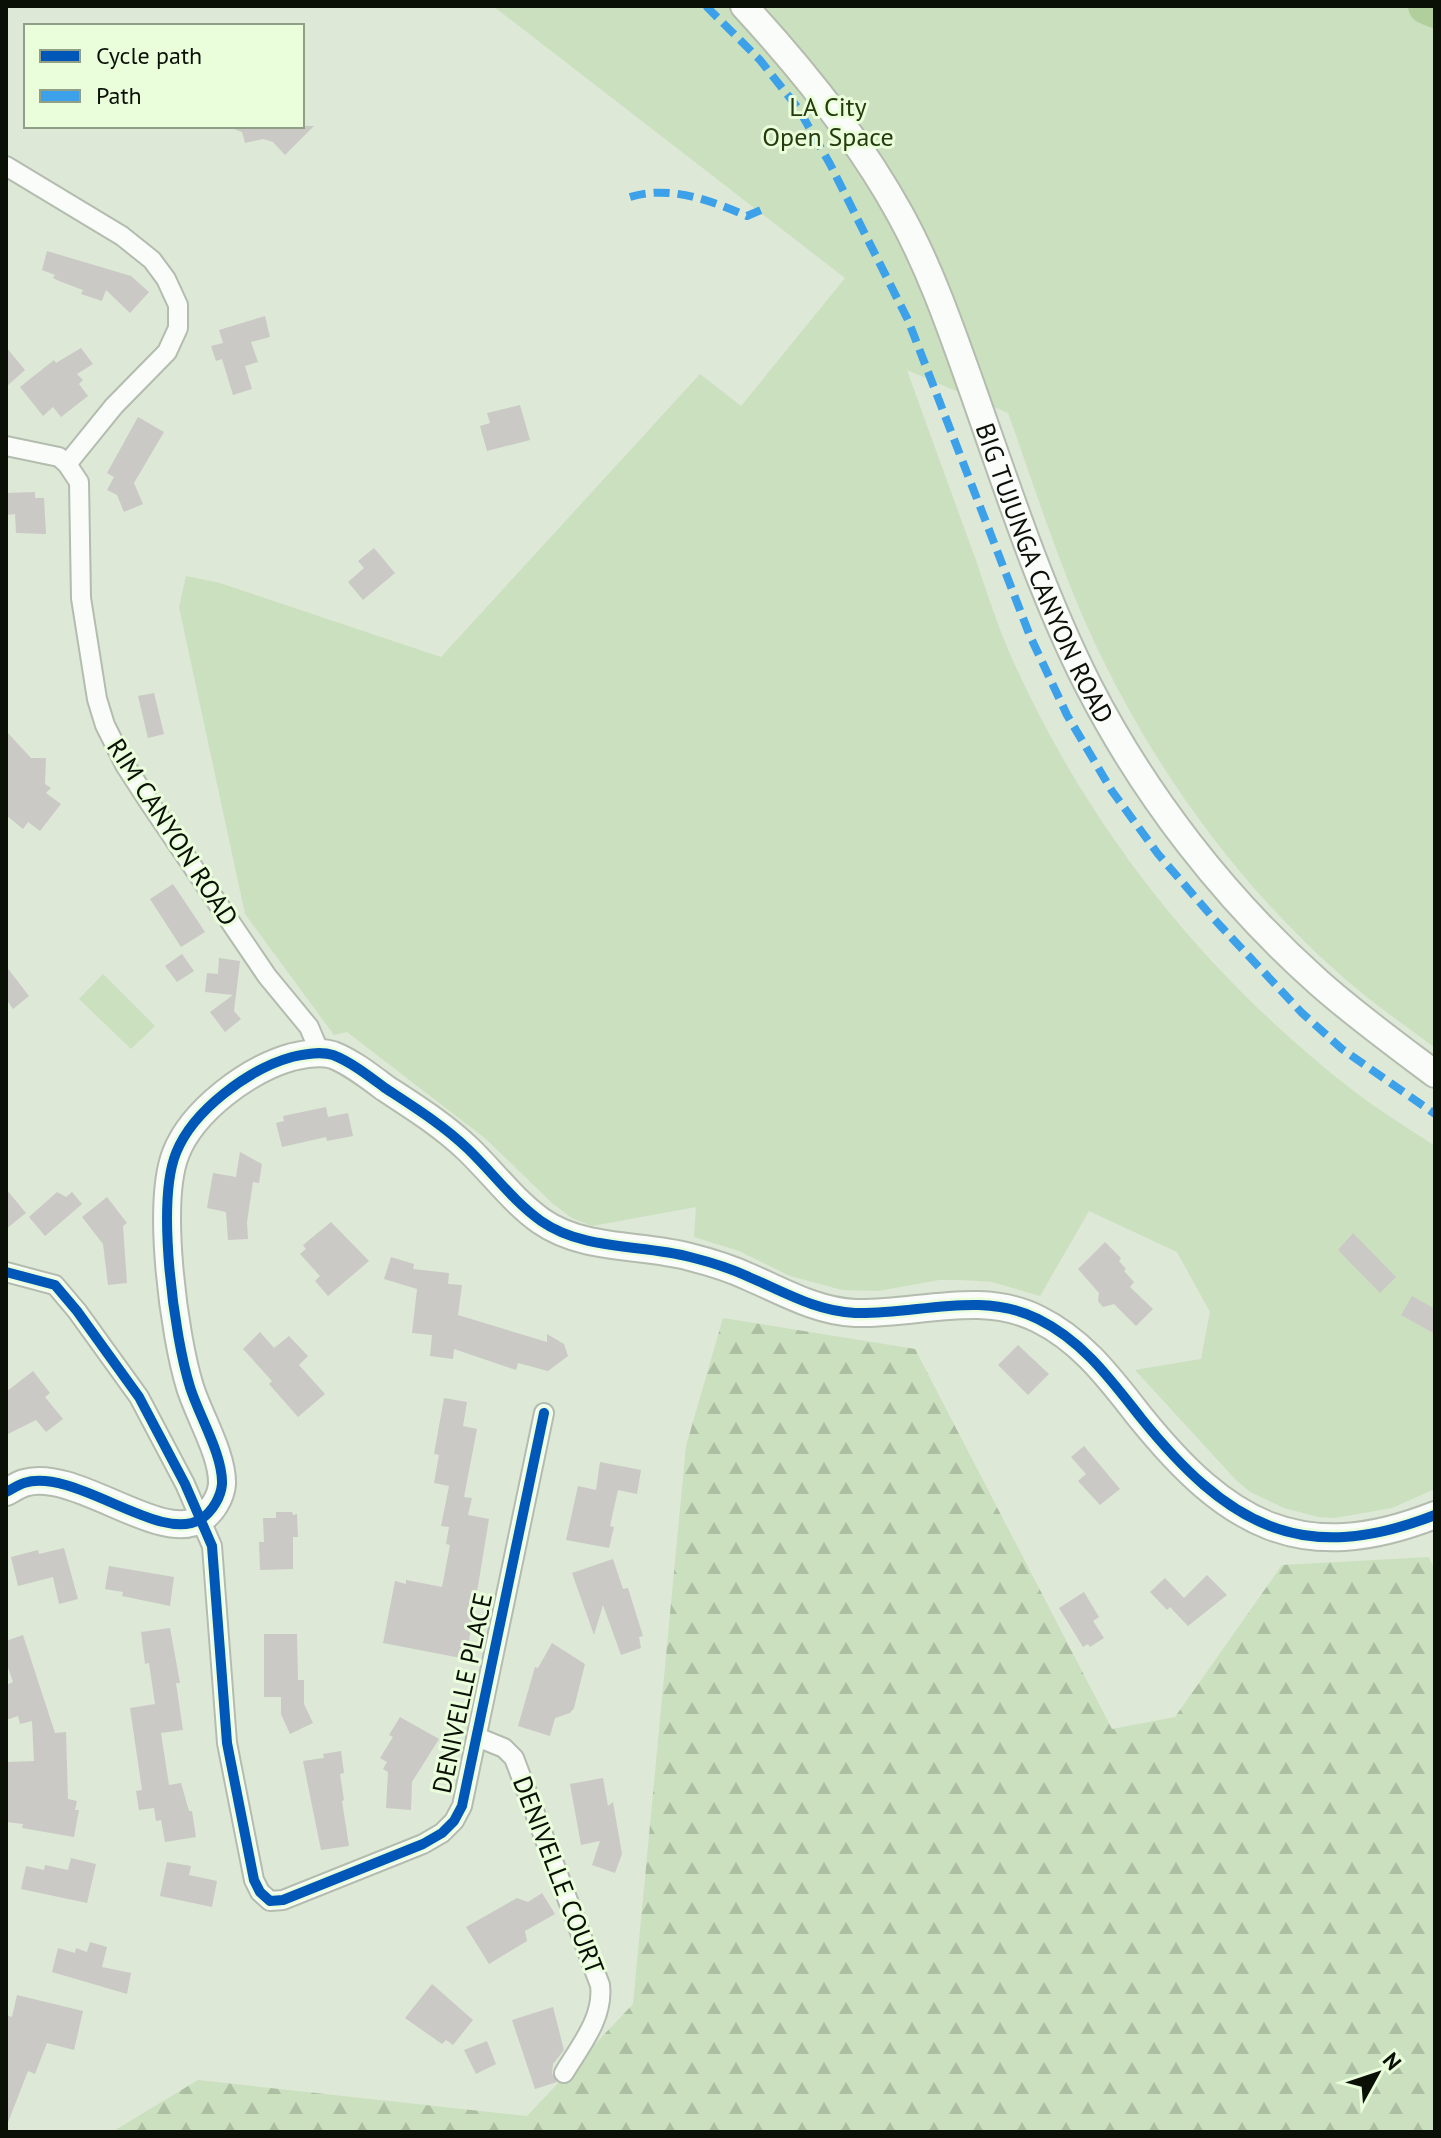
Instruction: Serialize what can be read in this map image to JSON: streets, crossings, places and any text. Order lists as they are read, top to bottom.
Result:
{
  "streets": {
    "street": [
      "BIG TUJUNGA CANYON ROAD",
      "RIM CANYON ROAD",
      "DENIVELLE PLACE",
      "DENIVELLE COURT"
    ]
  },
  "crossings": [
    ["DENIVELLE PLACE", "DENIVELLE COURT"]
  ],
  "parks": ["LA City Open Space"],
  "legend": ["Cycle path", "Path"],
  "north": "top right"
}
